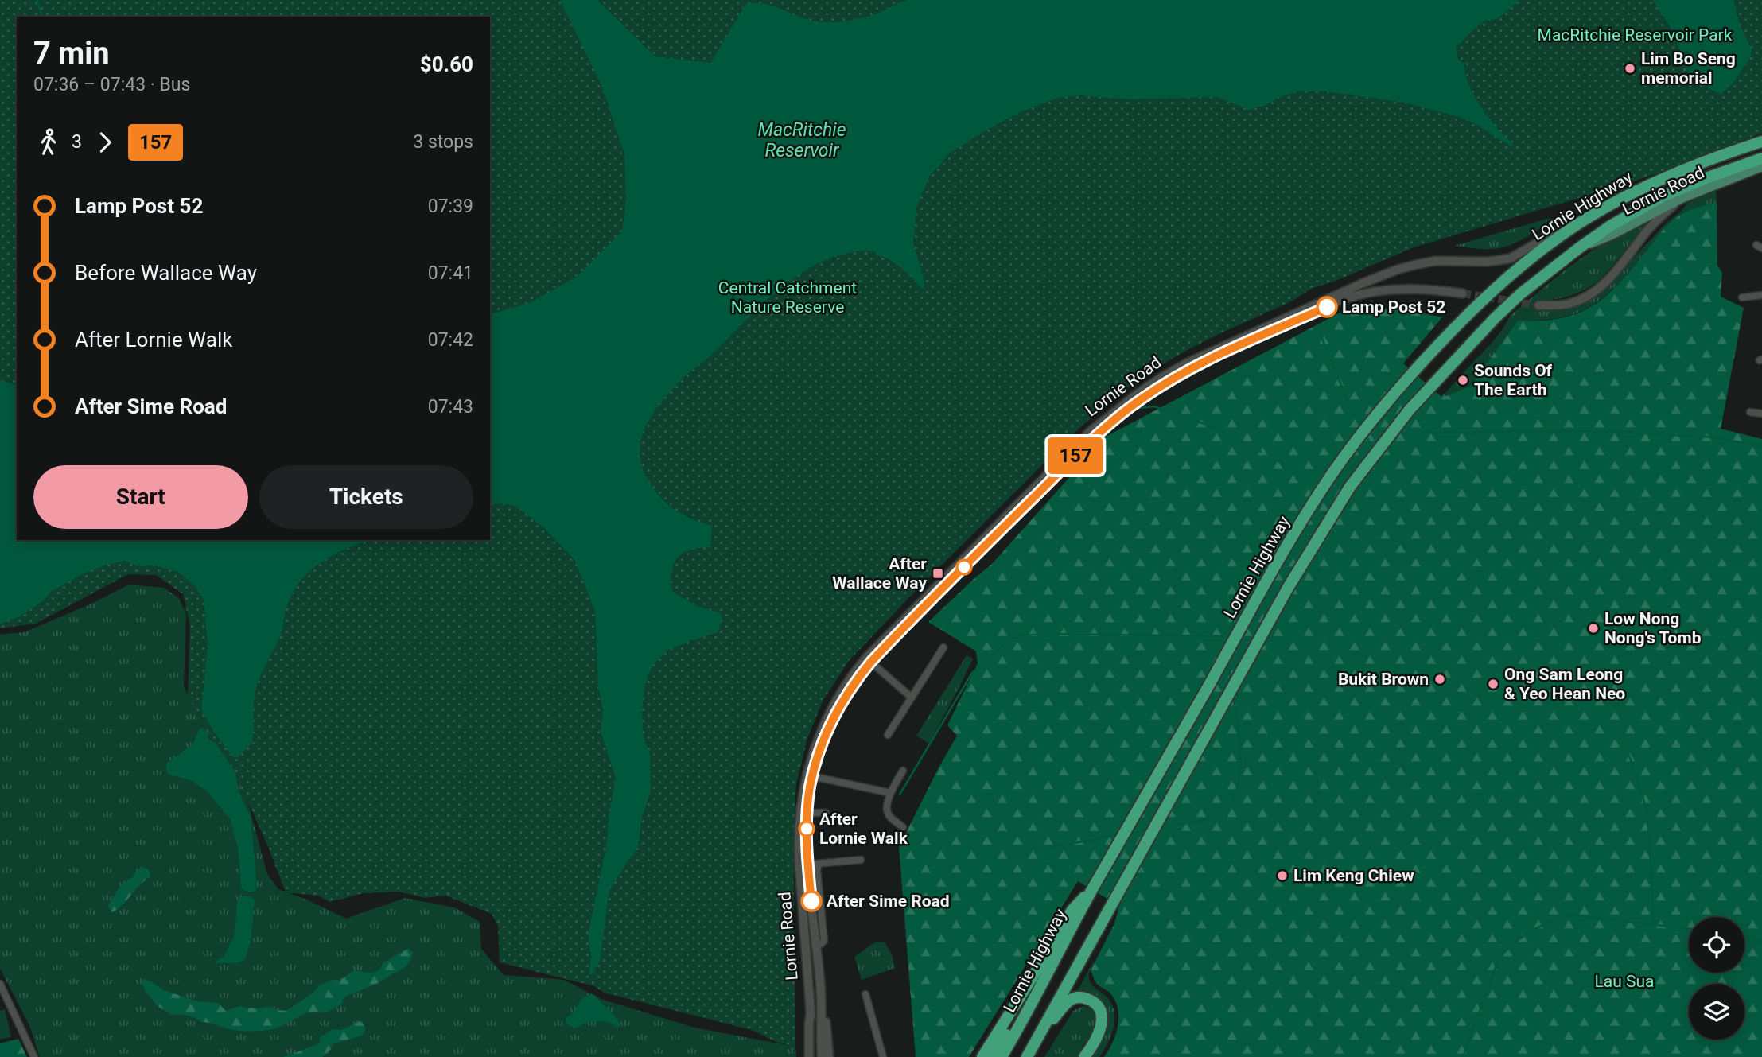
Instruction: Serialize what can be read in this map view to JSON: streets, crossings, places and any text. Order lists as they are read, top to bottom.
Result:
{
  "streets": {
    "highway": ["Lornie Road", "Lornie Highway"]
  },
  "crossings": [
    ["Lornie Road", "Lornie Highway"]
  ],
  "water": ["MacRitchie Reservoir"],
  "parks": ["MacRitchie Reservoir Park", "Central Catchment Nature Reserve", "Lau Sua"],
  "places": {
    "other": [
      "Lim Bo Seng memorial",
      "Lamp Post 52",
      "Sounds Of The Earth",
      "Low Nong Nong's Tomb",
      "Bukit Brown",
      "Ong Sam Leong & Yeo Hean Neo",
      "After Lornie Walk",
      "Lim Keng Chiew",
      "After Sime Road"
    ],
    "transit": ["After Wallace Way"]
  },
  "lines": ["bus line 157"],
  "page": {
    "on_map": "157",
    "heading": ["7 min", "07:36 – 07:43 · Bus", "$0.60"],
    "legs": ["3", "157", "3 stops"],
    "list": [
      {
        "name": "Lamp Post 52",
        "value": "07:39"
      },
      {
        "name": "Before Wallace Way",
        "value": "07:41"
      },
      {
        "name": "After Lornie Walk",
        "value": "07:42"
      },
      {
        "name": "After Sime Road",
        "value": "07:43"
      }
    ],
    "buttons": ["Start", "Tickets"]
  }
}
